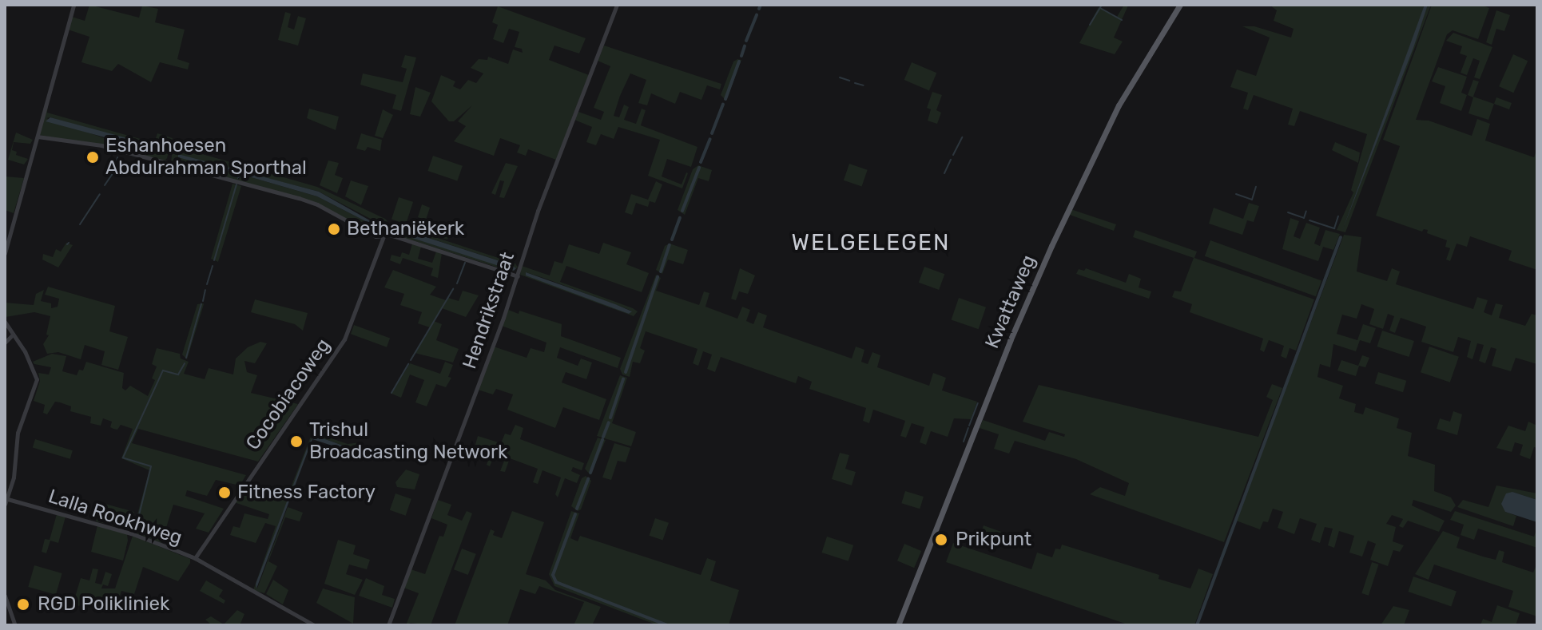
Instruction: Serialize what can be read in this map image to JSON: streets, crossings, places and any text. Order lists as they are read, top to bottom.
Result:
{
  "streets": {
    "main road": ["Kwattaweg"],
    "street": ["Hendrikstraat", "Cocobiacoweg", "Lalla Rookhweg"]
  },
  "crossings": [
    ["Cocobiacoweg", "Lalla Rookhweg"]
  ],
  "districts": ["WELGELEGEN"],
  "places": [
    "Eshanhoesen Abdulrahman Sporthal",
    "Bethaniëkerk",
    "Trishul Broadcasting Network",
    "Fitness Factory",
    "Prikpunt",
    "RGD Polikliniek"
  ]
}
